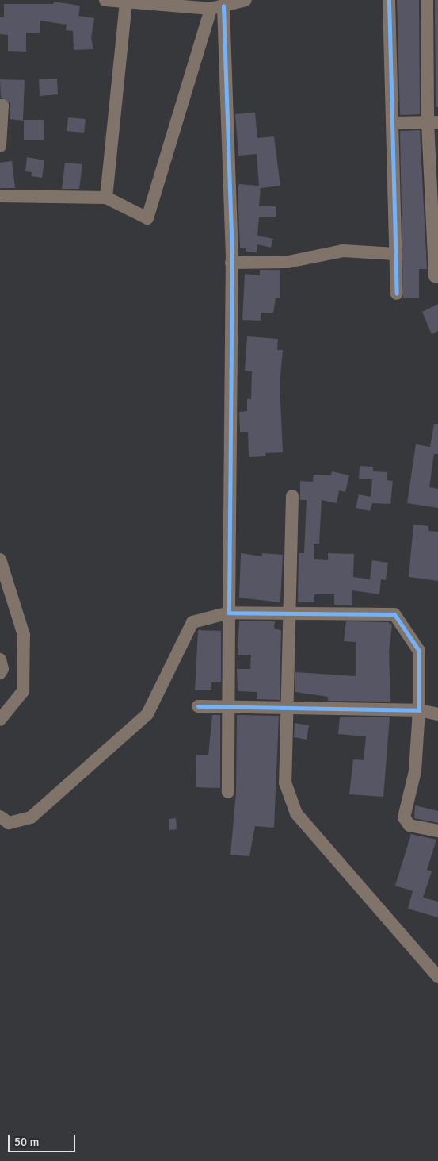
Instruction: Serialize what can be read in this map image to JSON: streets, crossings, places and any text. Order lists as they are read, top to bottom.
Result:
{
  "scale_bar": "50 m"
}
